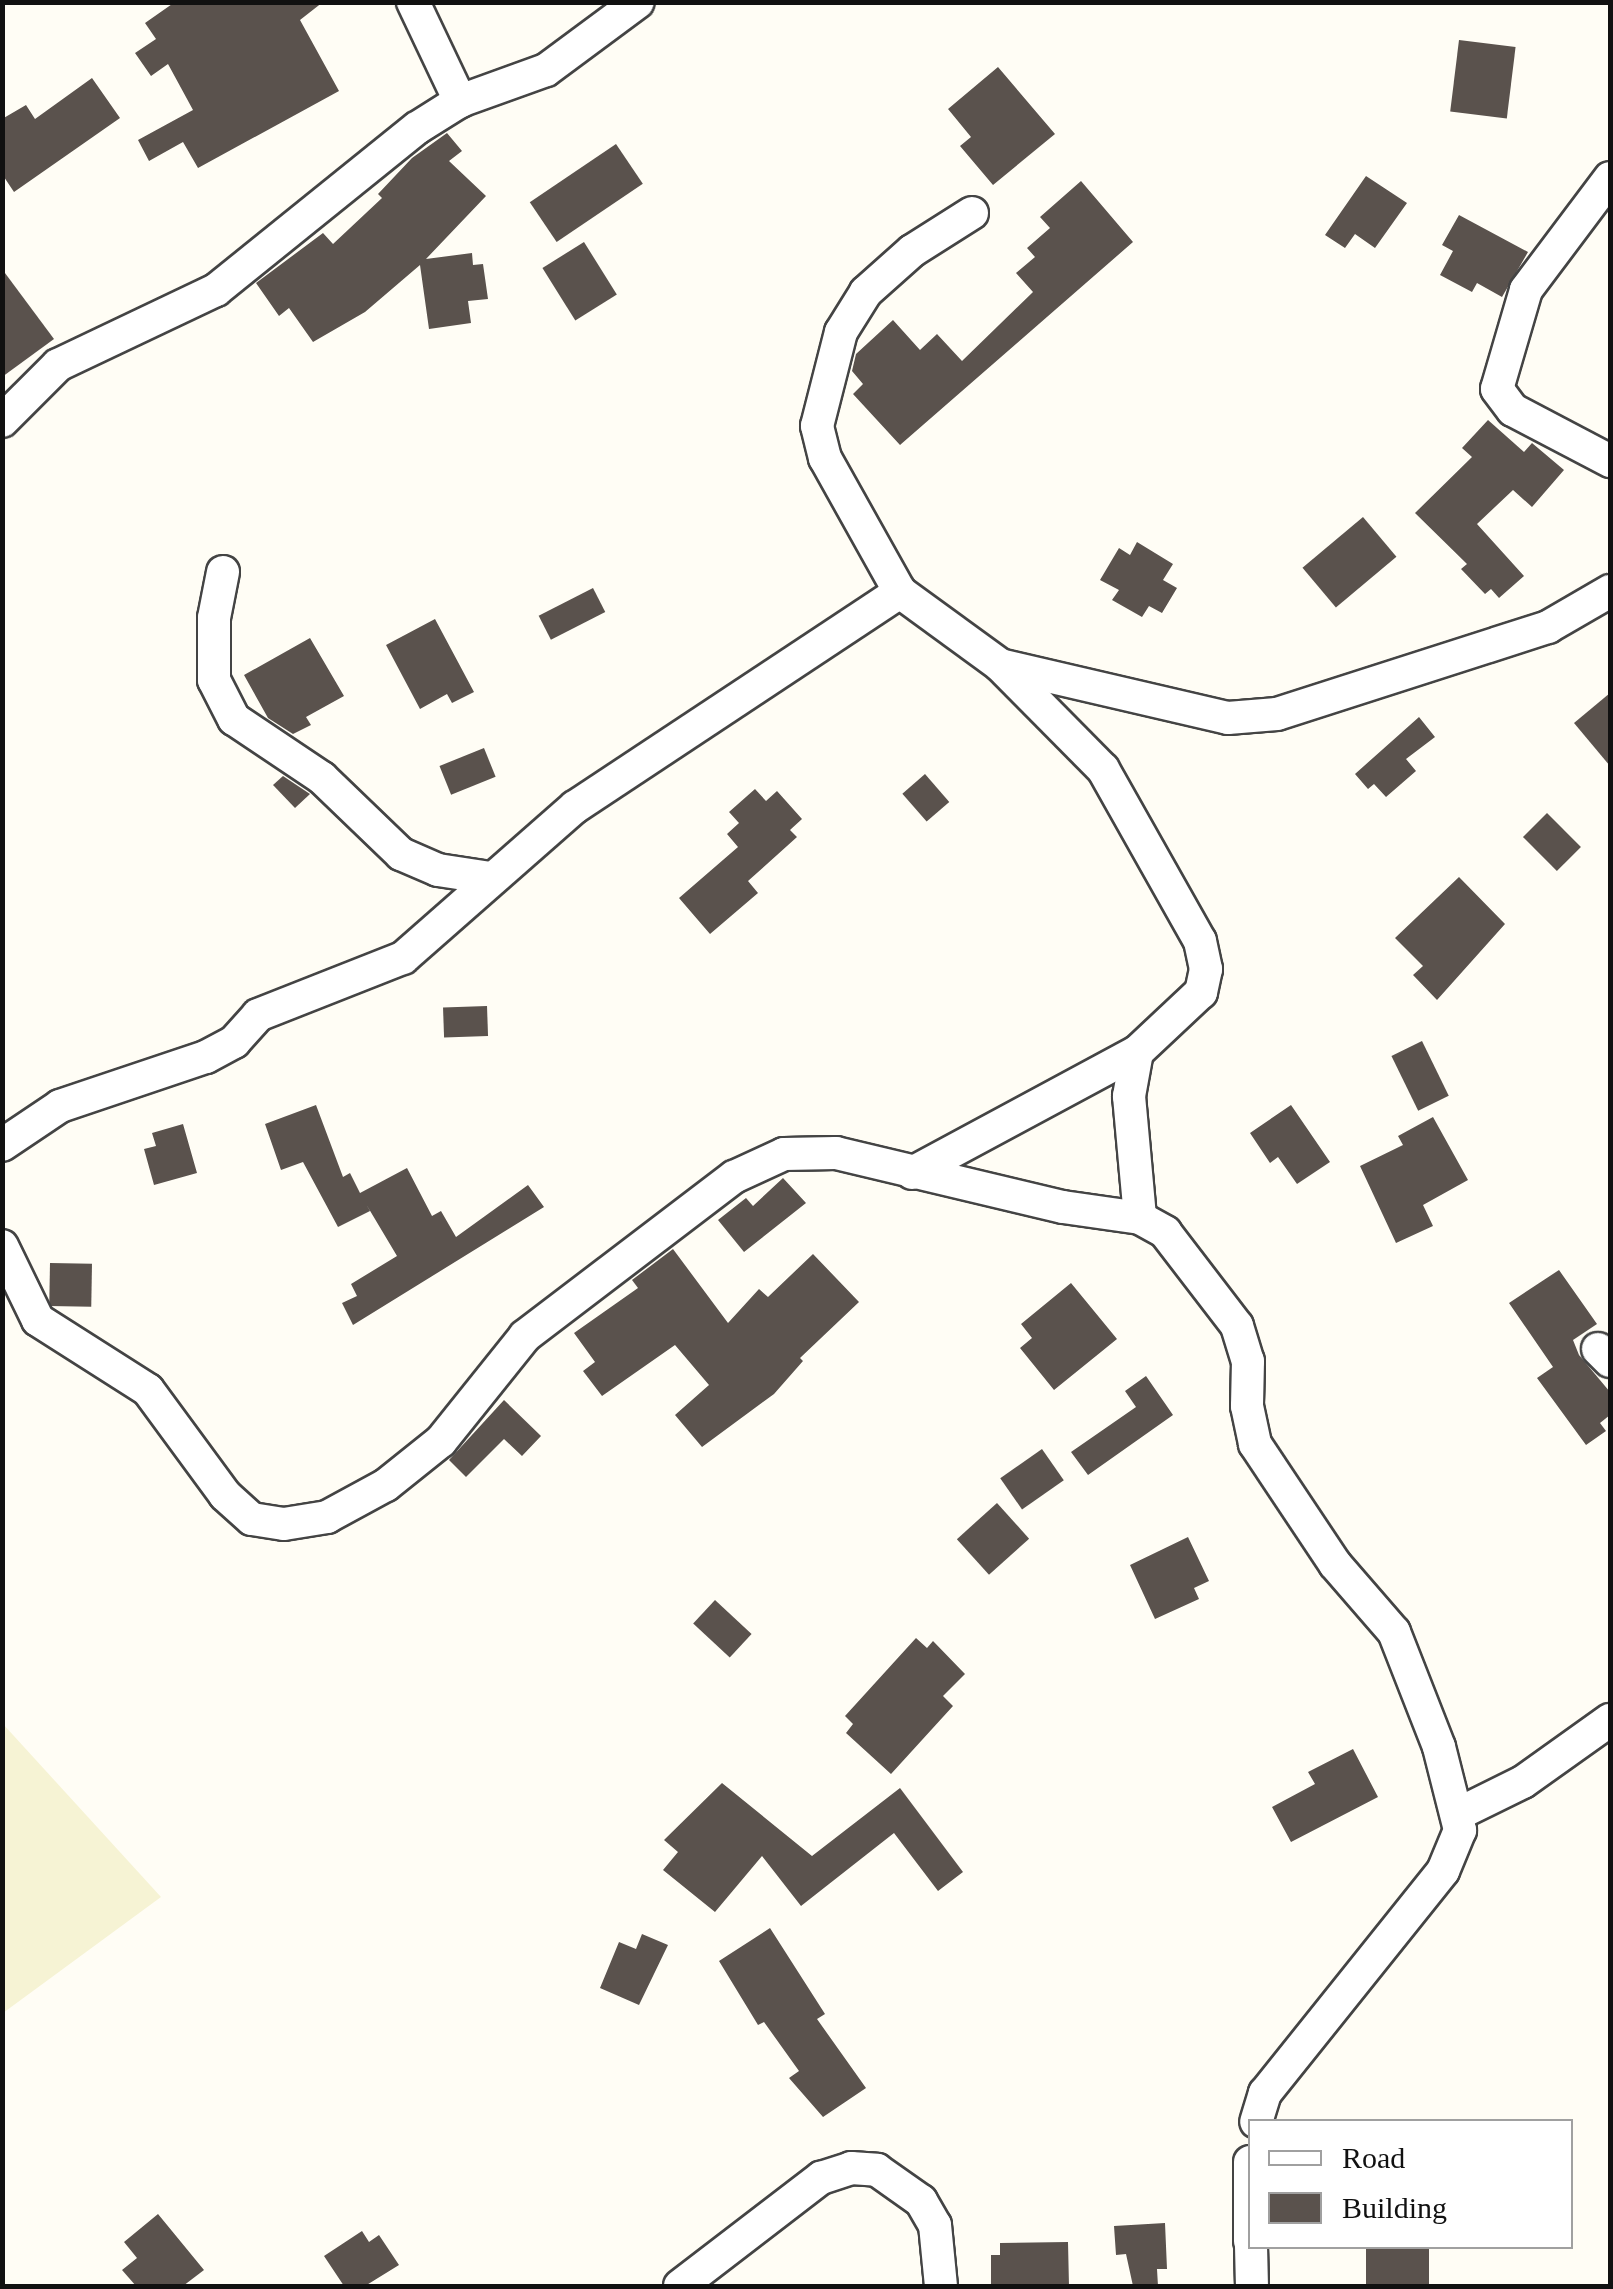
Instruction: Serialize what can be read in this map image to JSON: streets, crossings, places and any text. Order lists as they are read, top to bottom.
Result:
{
  "legend": ["Road", "Building"]
}
